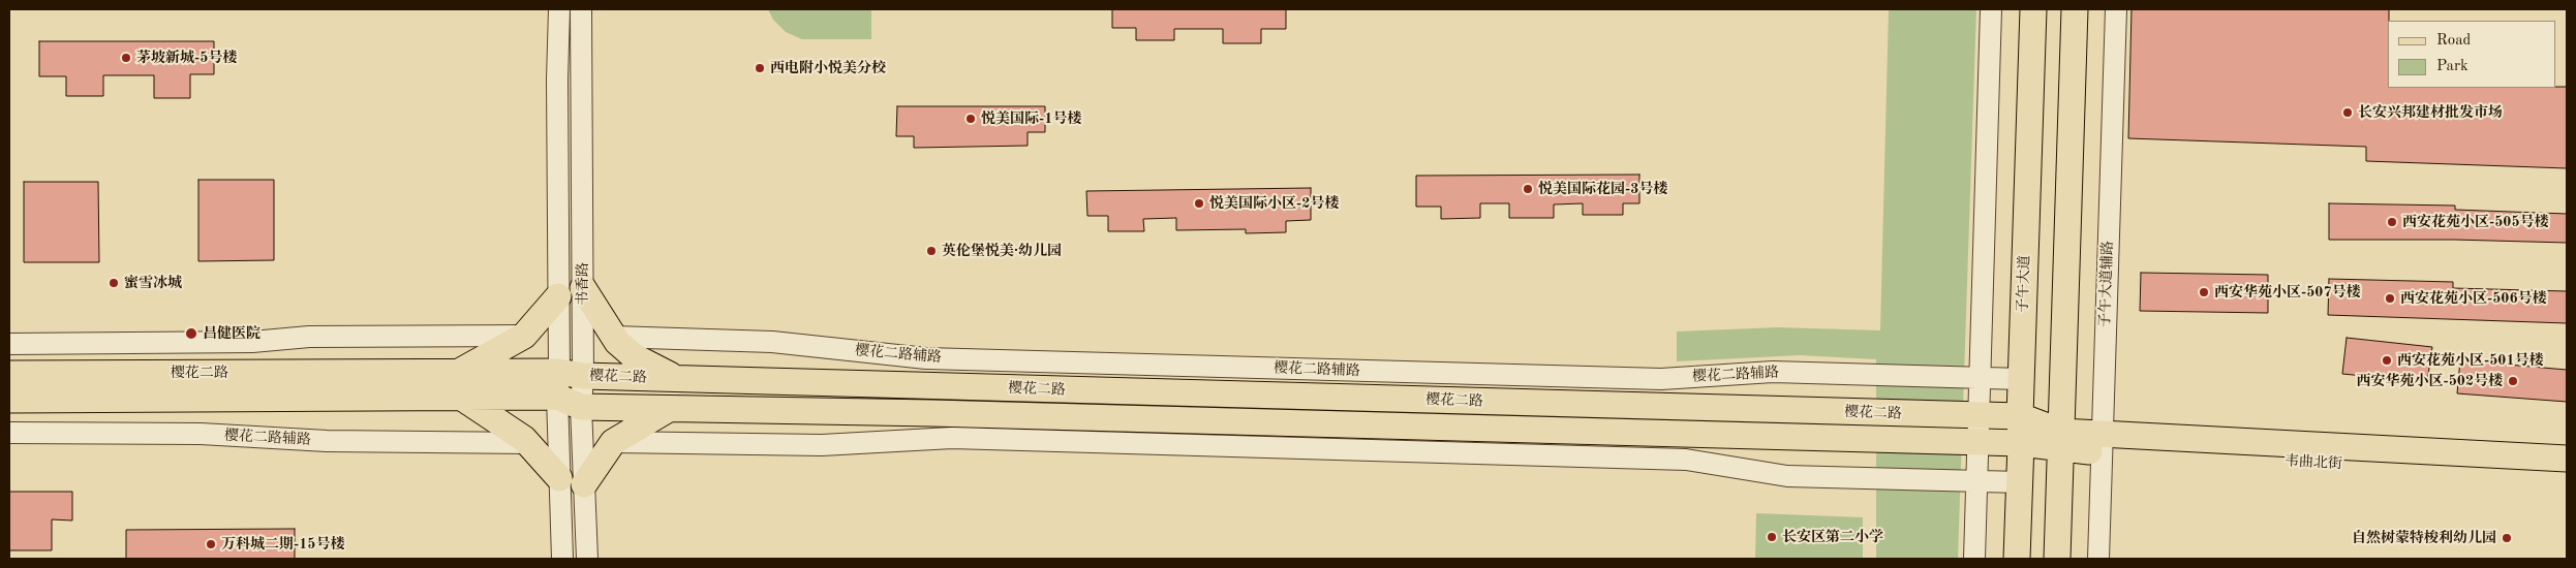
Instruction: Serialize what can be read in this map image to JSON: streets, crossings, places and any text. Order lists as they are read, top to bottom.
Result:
{
  "streets": {
    "main road": ["子午大道", "樱花二路", "韦曲北街"],
    "street": ["书香路", "子午大道辅路", "樱花二路辅路"]
  },
  "crossings": [
    ["书香路", "樱花二路"],
    ["子午大道", "樱花二路辅路"],
    ["子午大道", "樱花二路"],
    ["子午大道辅路", "韦曲北街"],
    ["樱花二路", "韦曲北街"]
  ],
  "places": [
    "茅坡新城-5号楼",
    "西电附小悦美分校",
    "长安兴邦建材批发市场",
    "悦美国际-1号楼",
    "悦美国际花园-3号楼",
    "悦美国际小区-2号楼",
    "西安花苑小区-505号楼",
    "英伦堡悦美·幼儿园",
    "蜜雪冰城",
    "西安华苑小区-507号楼",
    "西安花苑小区-506号楼",
    "昌健医院",
    "西安花苑小区-501号楼",
    "西安华苑小区-502号楼",
    "长安区第二小学",
    "自然树蒙特梭利幼儿园",
    "万科城二期-15号楼"
  ],
  "legend": ["Road", "Park"]
}
